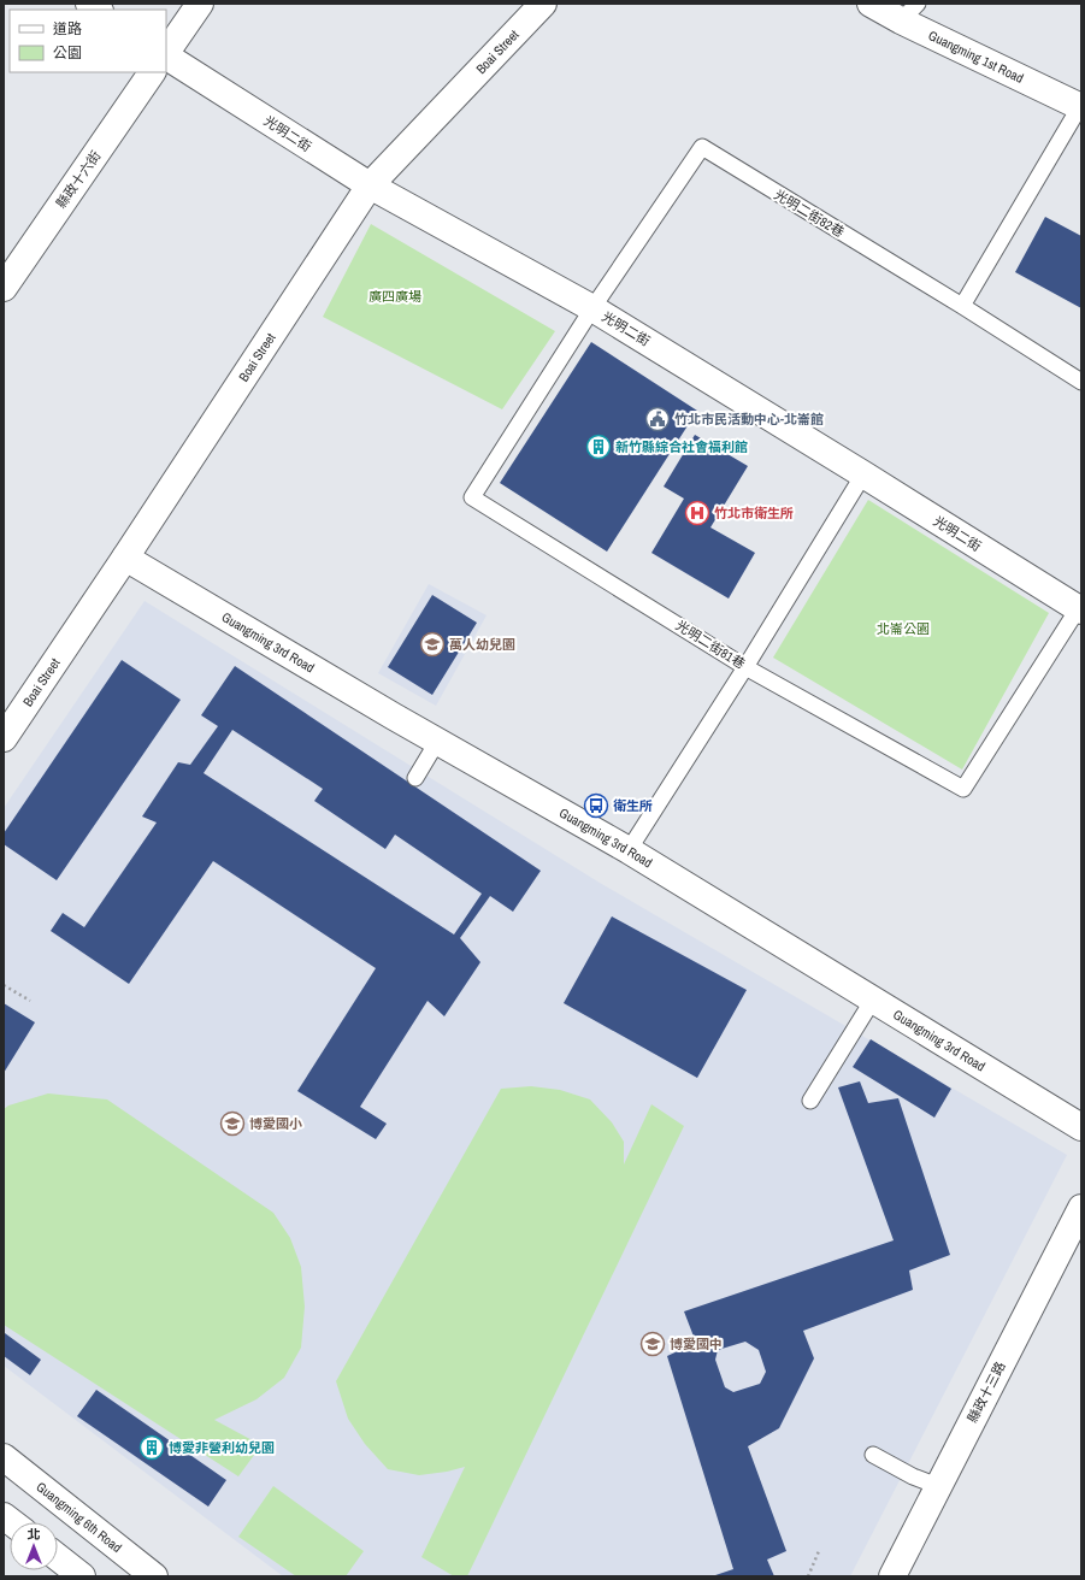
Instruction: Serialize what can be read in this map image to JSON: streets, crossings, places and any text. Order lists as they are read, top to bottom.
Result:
{
  "streets": {
    "street": [
      "Boai Street",
      "Guangming 1st Road",
      "光明二街",
      "縣政十六街",
      "Guangming 3rd Road",
      "縣政十三路",
      "Guangming 6th Road"
    ],
    "lane": ["光明二街82巷", "光明二街81巷"]
  },
  "crossings": [
    ["Boai Street", "光明二街"],
    ["Boai Street", "Guangming 3rd Road"],
    ["光明二街", "光明二街82巷"],
    ["光明二街", "光明二街81巷"],
    ["光明二街82巷", "光明二街81巷"]
  ],
  "parks": ["廣四廣場", "北崙公園"],
  "places": {
    "public building": ["竹北市民活動中心-北崙館"],
    "building": ["新竹縣綜合社會福利館", "博愛非營利幼兒園"],
    "hospital": ["竹北市衛生所"],
    "school or university": ["萬人幼兒園", "博愛國小", "博愛國中"],
    "bus stop": ["衛生所"]
  },
  "legend": ["道路", "公園"],
  "north": "top"
}
